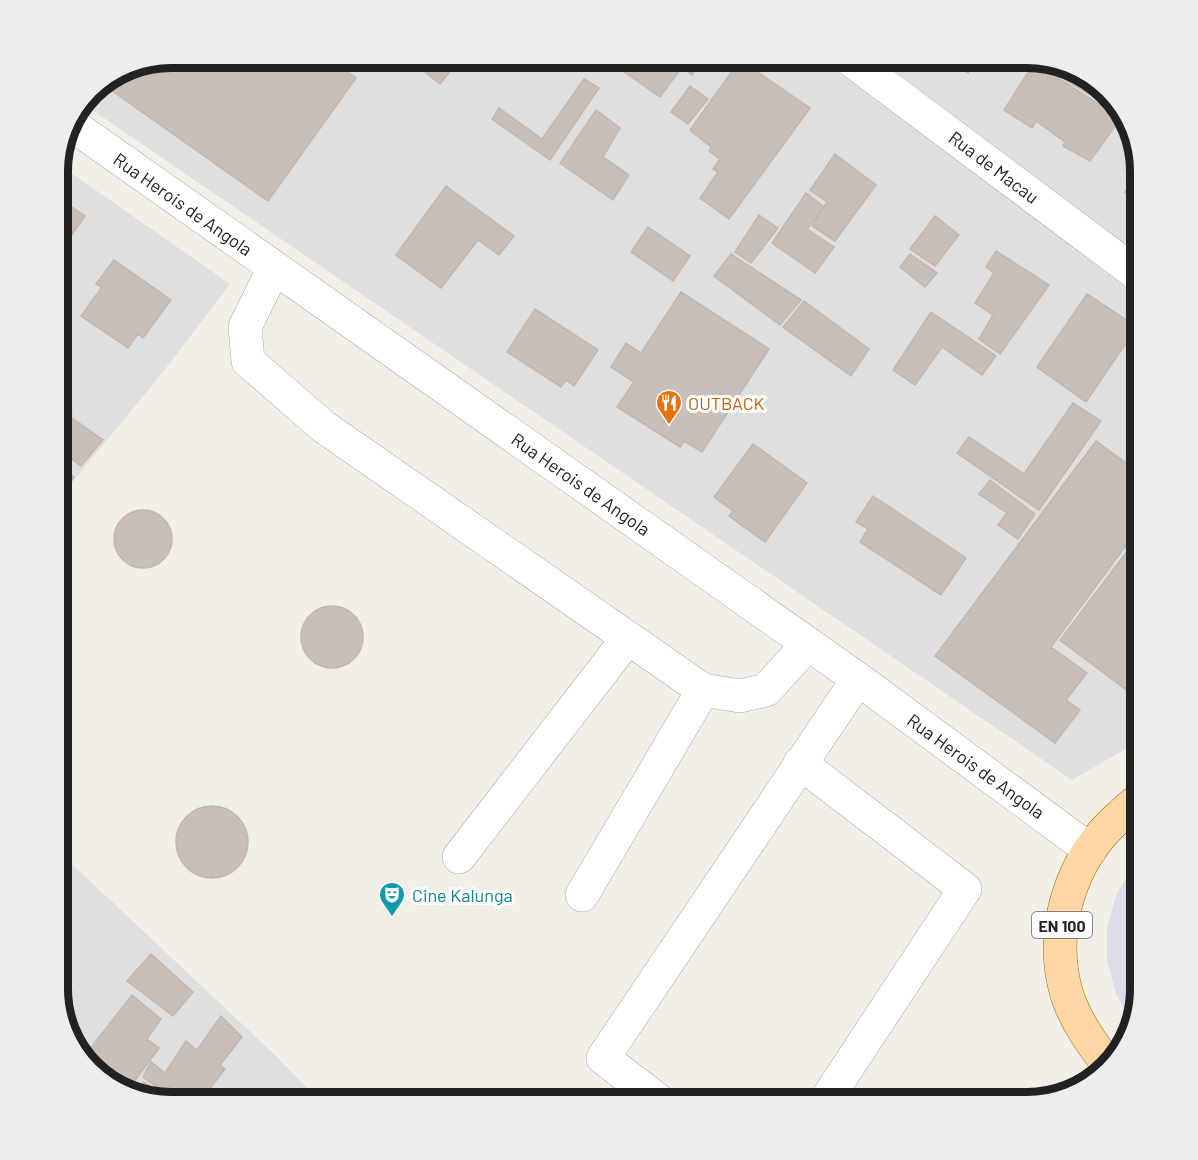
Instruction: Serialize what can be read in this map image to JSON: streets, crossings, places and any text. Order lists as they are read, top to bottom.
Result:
{
  "streets": {
    "main road": ["EN 100"],
    "street": ["Rua de Macau", "Rua Herois de Angola"]
  },
  "crossings": [
    ["Rua Herois de Angola", "EN 100"]
  ],
  "places": {
    "restaurant": ["OUTBACK"],
    "theatre": ["Cine Kalunga"]
  }
}
